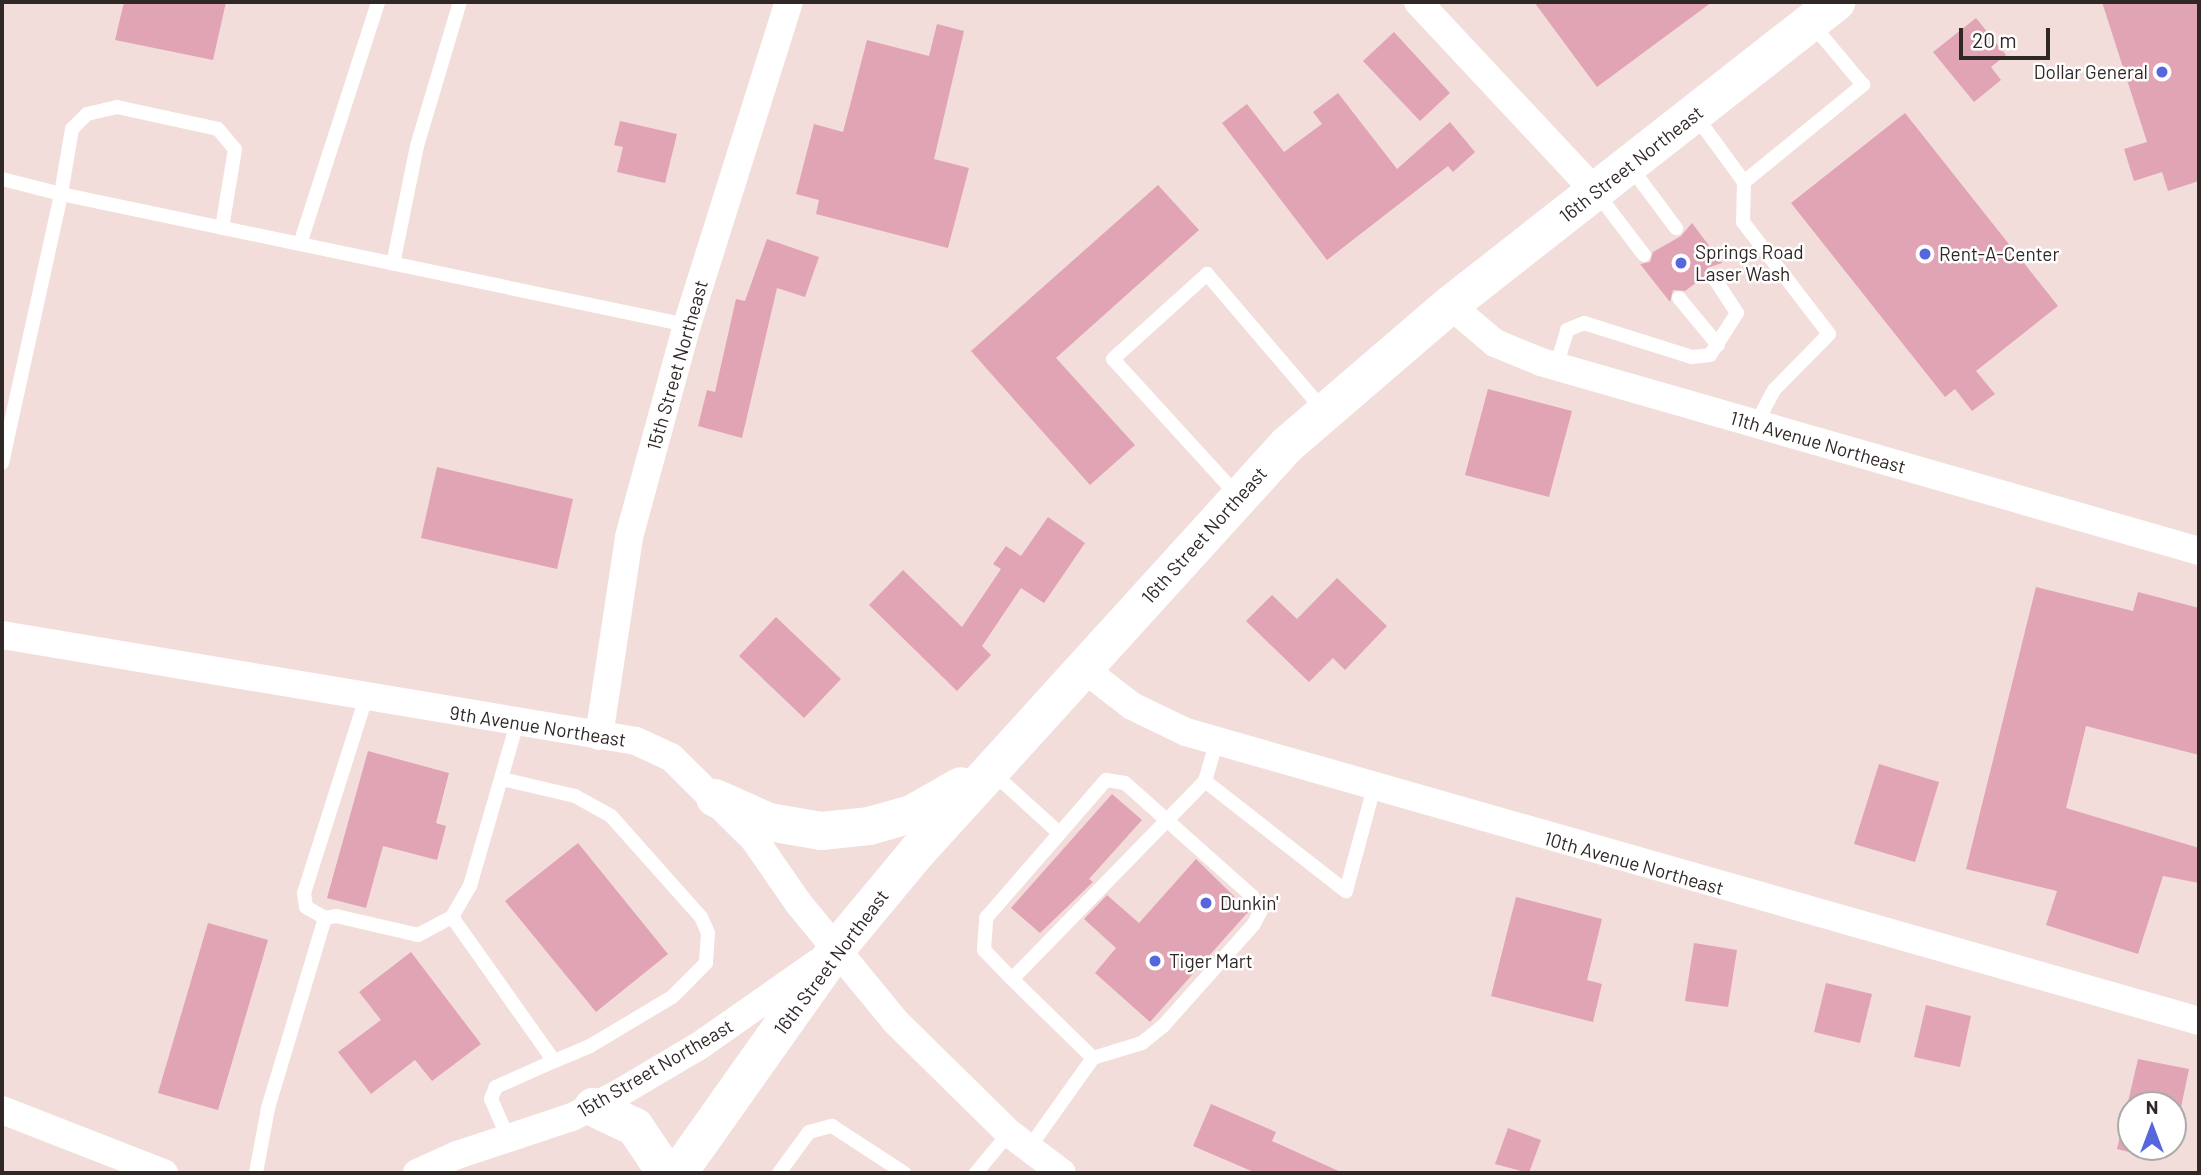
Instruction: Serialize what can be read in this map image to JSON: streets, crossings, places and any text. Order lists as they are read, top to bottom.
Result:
{
  "streets": {
    "main road": ["16th Street Northeast"],
    "street": [
      "15th Street Northeast",
      "11th Avenue Northeast",
      "9th Avenue Northeast",
      "10th Avenue Northeast"
    ]
  },
  "crossings": [
    ["16th Street Northeast", "15th Street Northeast"],
    ["16th Street Northeast", "11th Avenue Northeast"],
    ["16th Street Northeast", "9th Avenue Northeast"],
    ["16th Street Northeast", "10th Avenue Northeast"],
    ["15th Street Northeast", "9th Avenue Northeast"]
  ],
  "places": [
    "Dollar General",
    "Rent-A-Center",
    "Springs Road Laser Wash",
    "Dunkin'",
    "Tiger Mart"
  ],
  "scale_bar": "20 m",
  "north": "top"
}
